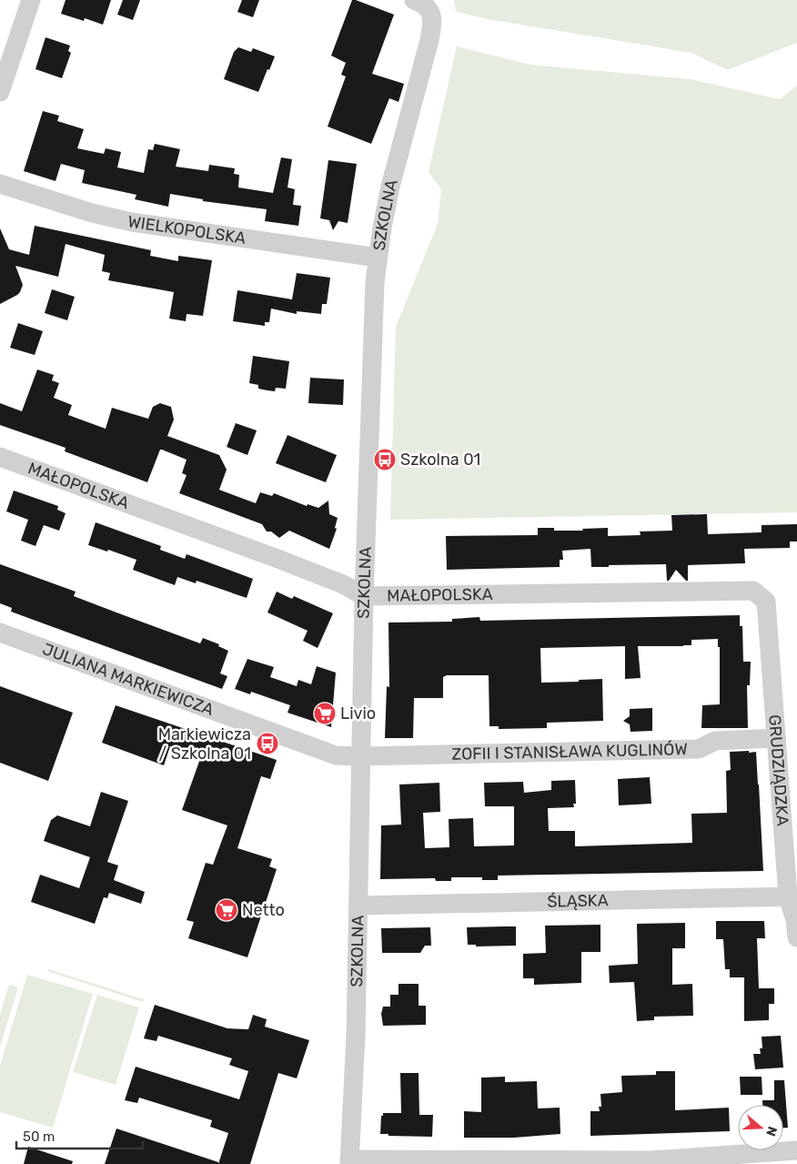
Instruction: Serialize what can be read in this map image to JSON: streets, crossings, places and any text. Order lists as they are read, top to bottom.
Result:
{
  "streets": {
    "street": [
      "SZKOLNA",
      "WIELKOPOLSKA",
      "MAŁOPOLSKA",
      "JULIANA MARKIEWICZA",
      "ZOFII I STANISŁAWA KUGLINÓW",
      "GRUDZIĄDZKA",
      "ŚLĄSKA"
    ]
  },
  "crossings": [
    ["SZKOLNA", "WIELKOPOLSKA"],
    ["SZKOLNA", "MAŁOPOLSKA"],
    ["SZKOLNA", "JULIANA MARKIEWICZA"],
    ["SZKOLNA", "ZOFII I STANISŁAWA KUGLINÓW"],
    ["SZKOLNA", "ŚLĄSKA"],
    ["MAŁOPOLSKA", "GRUDZIĄDZKA"],
    ["JULIANA MARKIEWICZA", "ZOFII I STANISŁAWA KUGLINÓW"],
    ["ZOFII I STANISŁAWA KUGLINÓW", "GRUDZIĄDZKA"],
    ["GRUDZIĄDZKA", "ŚLĄSKA"]
  ],
  "places": {
    "bus stop": ["Szkolna 01", "Markiewicza / Szkolna 01"],
    "supermarket": ["Livio", "Netto"]
  },
  "scale_bar": "50 m",
  "north": "right"
}
